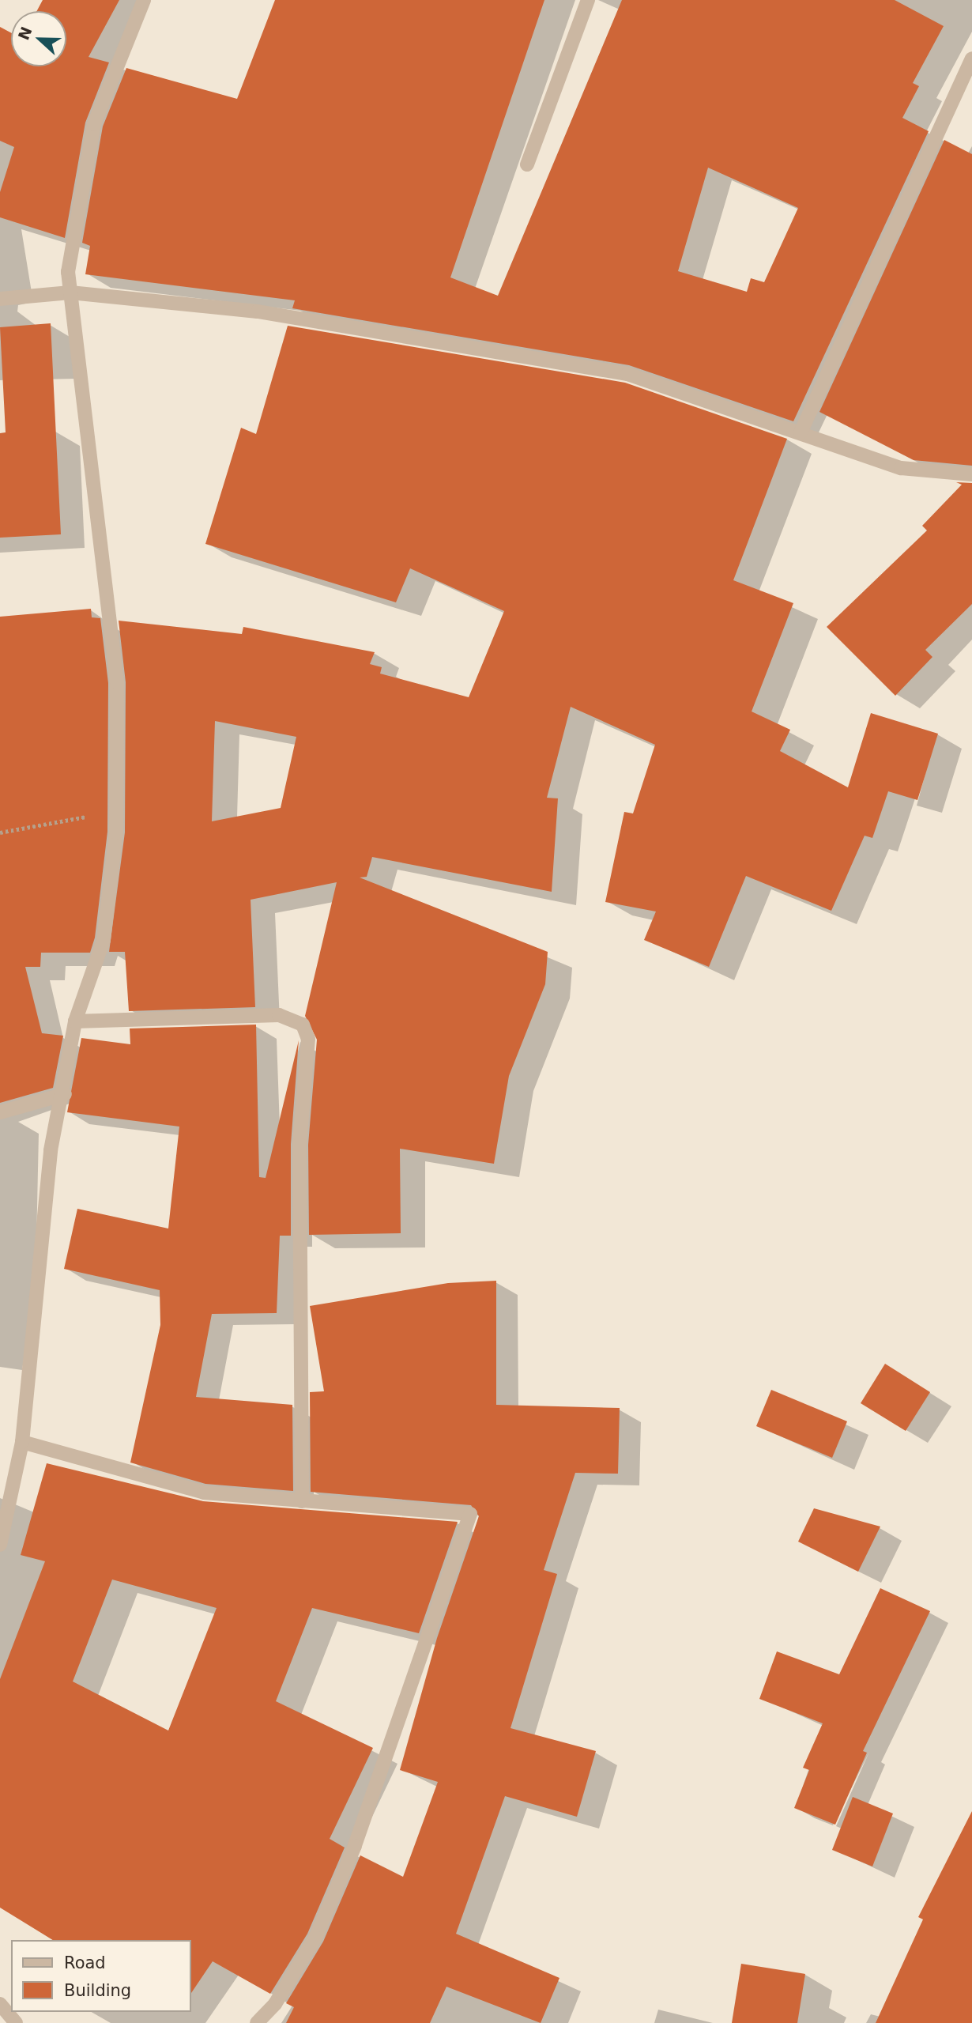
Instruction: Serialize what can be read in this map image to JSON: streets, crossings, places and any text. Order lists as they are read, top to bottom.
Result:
{
  "legend": ["Road", "Building"],
  "north": "left"
}
